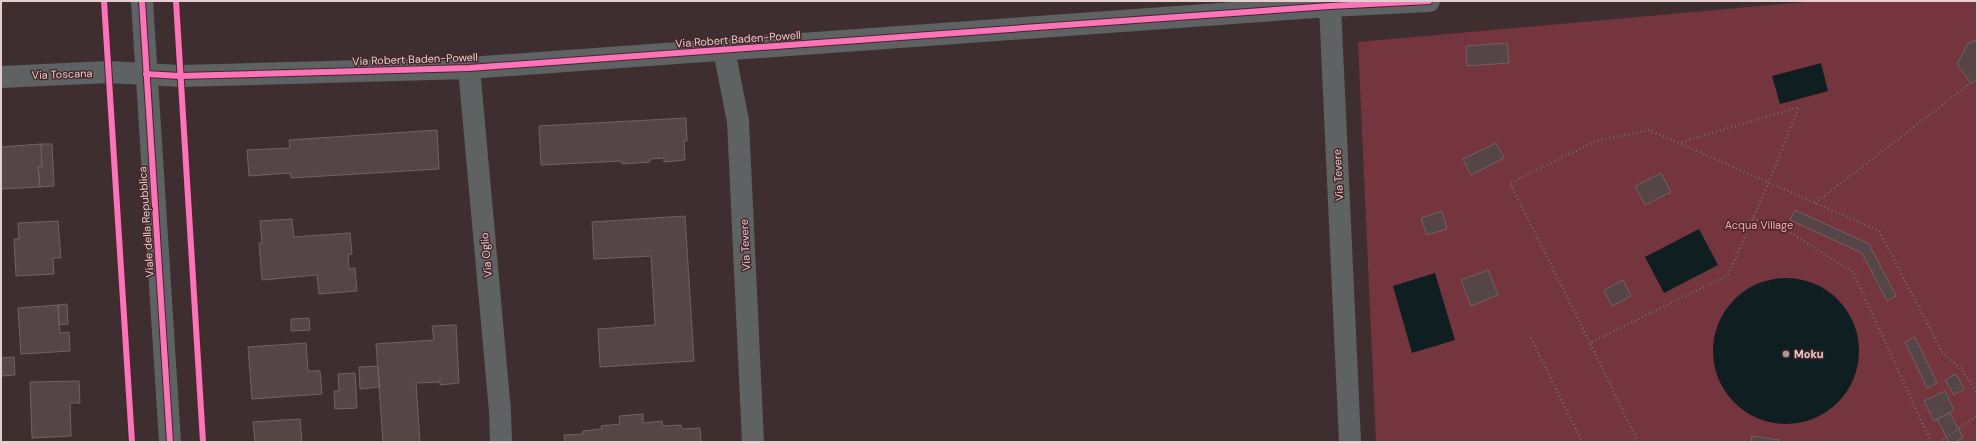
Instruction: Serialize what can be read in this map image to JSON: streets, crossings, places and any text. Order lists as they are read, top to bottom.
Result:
{
  "streets": {
    "street": [
      "Via Robert Baden-Powell",
      "Via Toscana",
      "Via Tevere",
      "Viale della Repubblica",
      "Via Oglio"
    ]
  },
  "crossings": [
    ["Via Robert Baden-Powell", "Via Toscana"],
    ["Via Robert Baden-Powell", "Via Tevere"],
    ["Via Robert Baden-Powell", "Viale della Repubblica"],
    ["Via Robert Baden-Powell", "Via Oglio"],
    ["Via Toscana", "Viale della Repubblica"]
  ],
  "parks": ["Acqua Village"],
  "places": ["Moku"]
}
